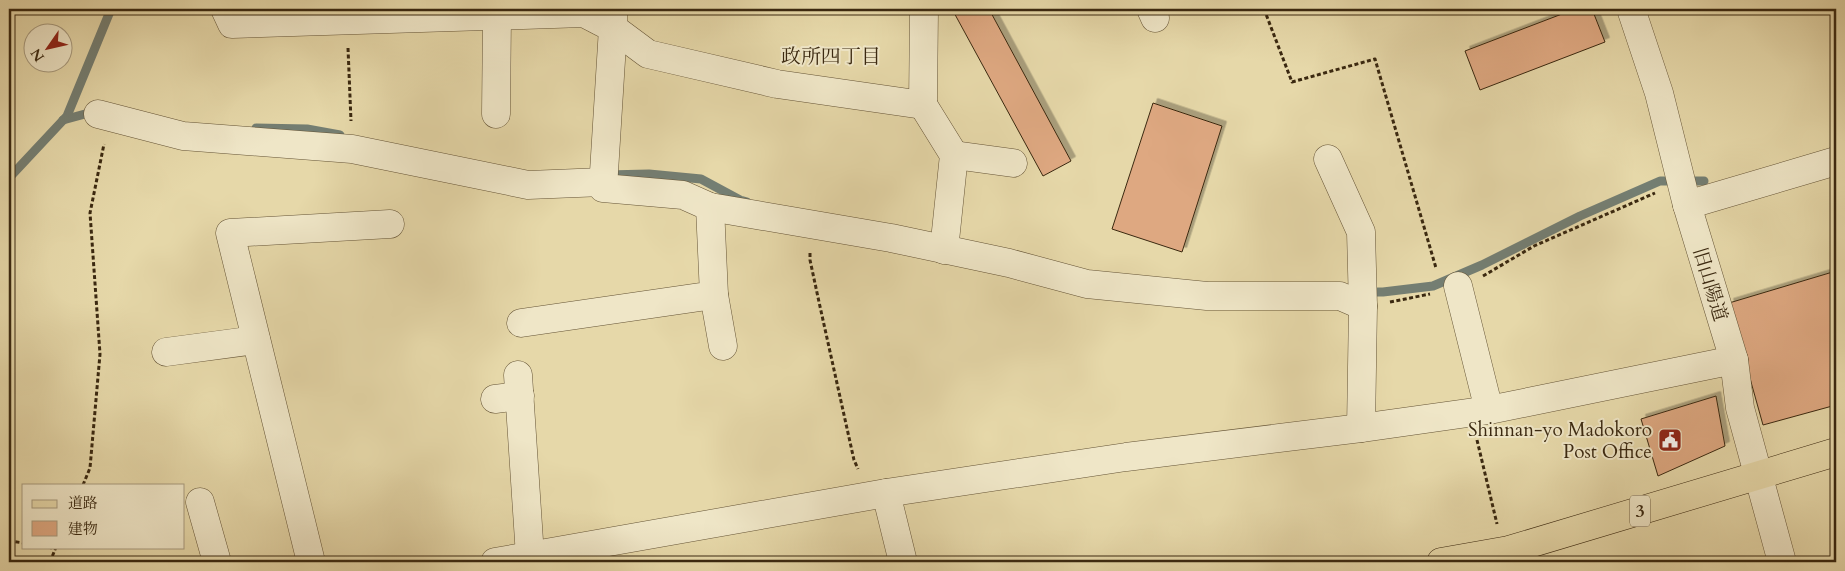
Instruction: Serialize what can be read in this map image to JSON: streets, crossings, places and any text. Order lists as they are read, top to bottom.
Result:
{
  "streets": {
    "main road": ["3"],
    "street": ["旧山陽道"]
  },
  "crossings": [
    ["旧山陽道", "3"]
  ],
  "districts": ["政所四丁目"],
  "places": {
    "public building": ["Shinnan-yo Madokoro Post Office"]
  },
  "legend": ["道路", "建物"],
  "north": "bottom left"
}
